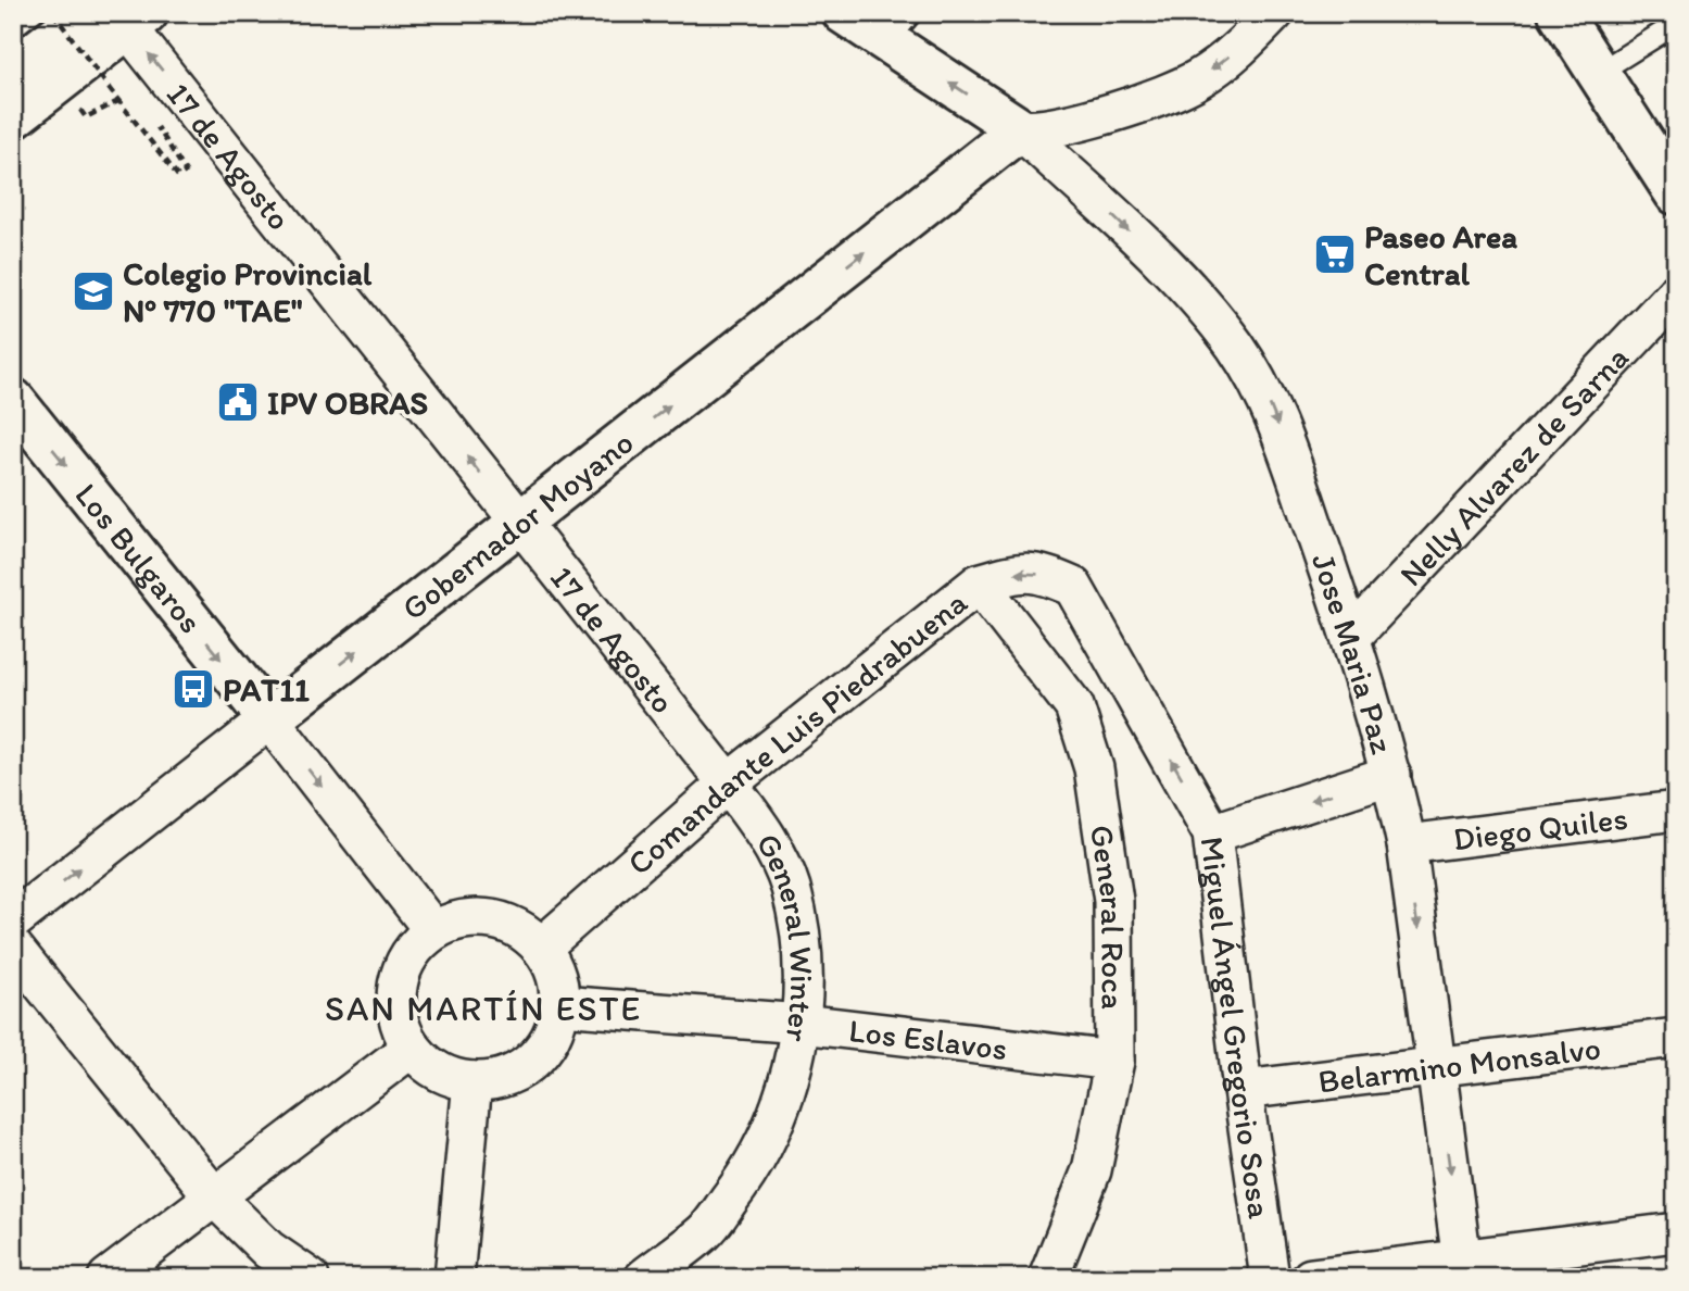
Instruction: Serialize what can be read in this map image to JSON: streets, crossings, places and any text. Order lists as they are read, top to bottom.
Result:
{
  "streets": {
    "main road": ["Gobernador Moyano", "Los Bulgaros"],
    "street": [
      "17 de Agosto",
      "Nelly Alvarez de Sarna",
      "Jose Maria Paz",
      "Comandante Luis Piedrabuena",
      "Diego Quiles",
      "General Roca",
      "General Winter",
      "Miguel Ángel Gregorio Sosa",
      "Los Eslavos",
      "Belarmino Monsalvo"
    ]
  },
  "crossings": [
    ["17 de Agosto", "Gobernador Moyano"],
    ["17 de Agosto", "Comandante Luis Piedrabuena"],
    ["17 de Agosto", "General Winter"],
    ["Nelly Alvarez de Sarna", "Jose Maria Paz"],
    ["Gobernador Moyano", "Los Bulgaros"],
    ["Gobernador Moyano", "Jose Maria Paz"],
    ["Los Bulgaros", "Comandante Luis Piedrabuena"],
    ["Los Bulgaros", "Los Eslavos"],
    ["Jose Maria Paz", "Diego Quiles"],
    ["Jose Maria Paz", "Belarmino Monsalvo"],
    ["Comandante Luis Piedrabuena", "General Roca"],
    ["Comandante Luis Piedrabuena", "General Winter"],
    ["Comandante Luis Piedrabuena", "Miguel Ángel Gregorio Sosa"],
    ["Comandante Luis Piedrabuena", "Los Eslavos"],
    ["General Roca", "Los Eslavos"],
    ["General Winter", "Los Eslavos"],
    ["Miguel Ángel Gregorio Sosa", "Belarmino Monsalvo"]
  ],
  "one_way": [
    "17 de Agosto",
    "Gobernador Moyano",
    "Los Bulgaros",
    "Jose Maria Paz",
    "Miguel Ángel Gregorio Sosa"
  ],
  "districts": ["SAN MARTÍN ESTE"],
  "places": {
    "supermarket": ["Paseo Area Central"],
    "school or university": ["Colegio Provincial Nº 770 \"TAE\""],
    "public building": ["IPV OBRAS"],
    "bus stop": ["PAT11"]
  }
}
